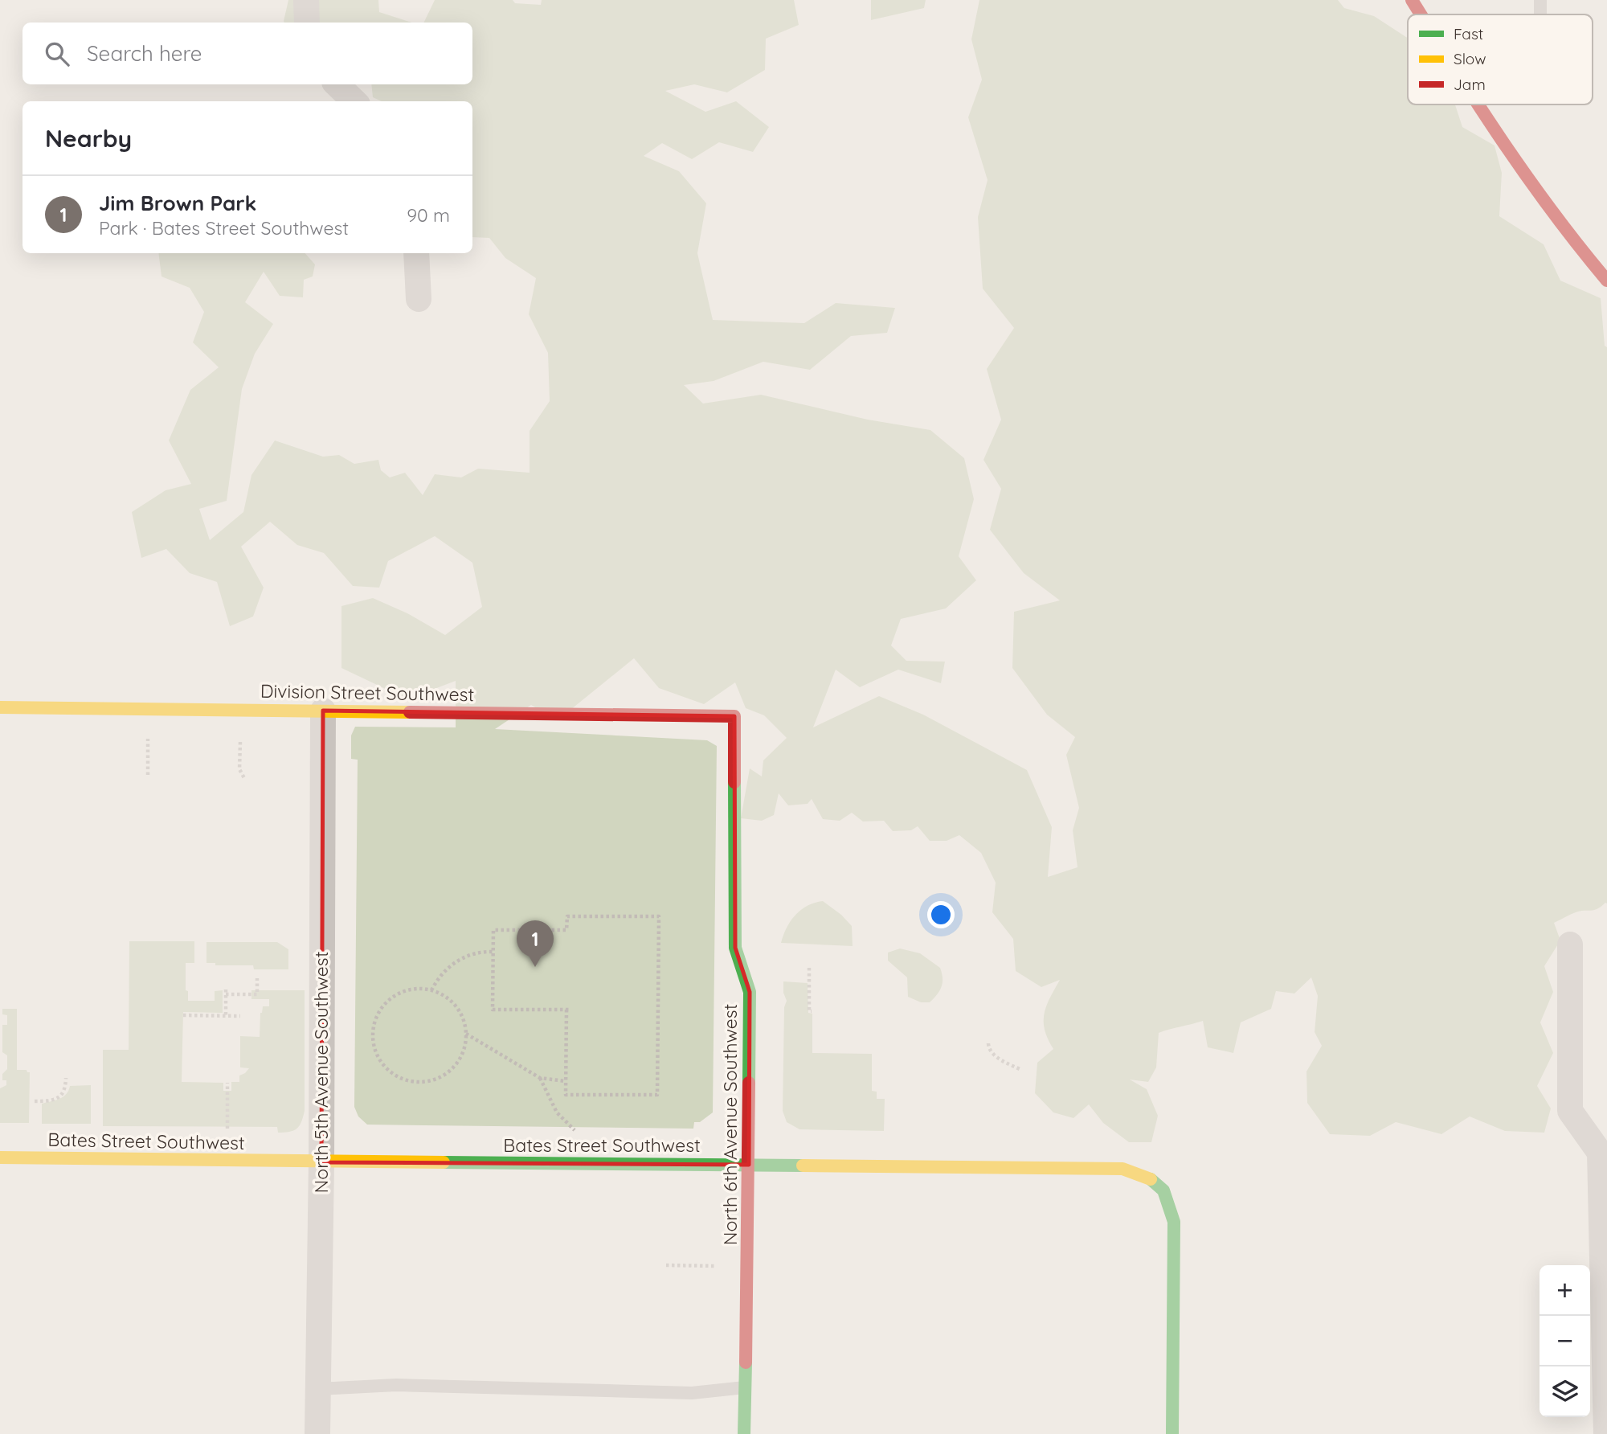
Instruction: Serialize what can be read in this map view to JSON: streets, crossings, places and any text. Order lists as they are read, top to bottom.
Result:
{
  "streets": {
    "street": [
      "Division Street Southwest",
      "North 5th Avenue Southwest",
      "North 6th Avenue Southwest",
      "Bates Street Southwest"
    ]
  },
  "crossings": [
    ["Division Street Southwest", "North 5th Avenue Southwest"],
    ["Division Street Southwest", "North 6th Avenue Southwest"],
    ["North 5th Avenue Southwest", "Bates Street Southwest"],
    ["North 6th Avenue Southwest", "Bates Street Southwest"]
  ],
  "legend": ["Fast", "Slow", "Jam"],
  "page": {
    "search": "Search here",
    "heading": "Nearby",
    "list": [
      {
        "mark": "1",
        "name": "Jim Brown Park",
        "note": "Park · Bates Street Southwest",
        "value": "90 m"
      }
    ],
    "pins": "1",
    "map_buttons": ["+", "−"]
  }
}
